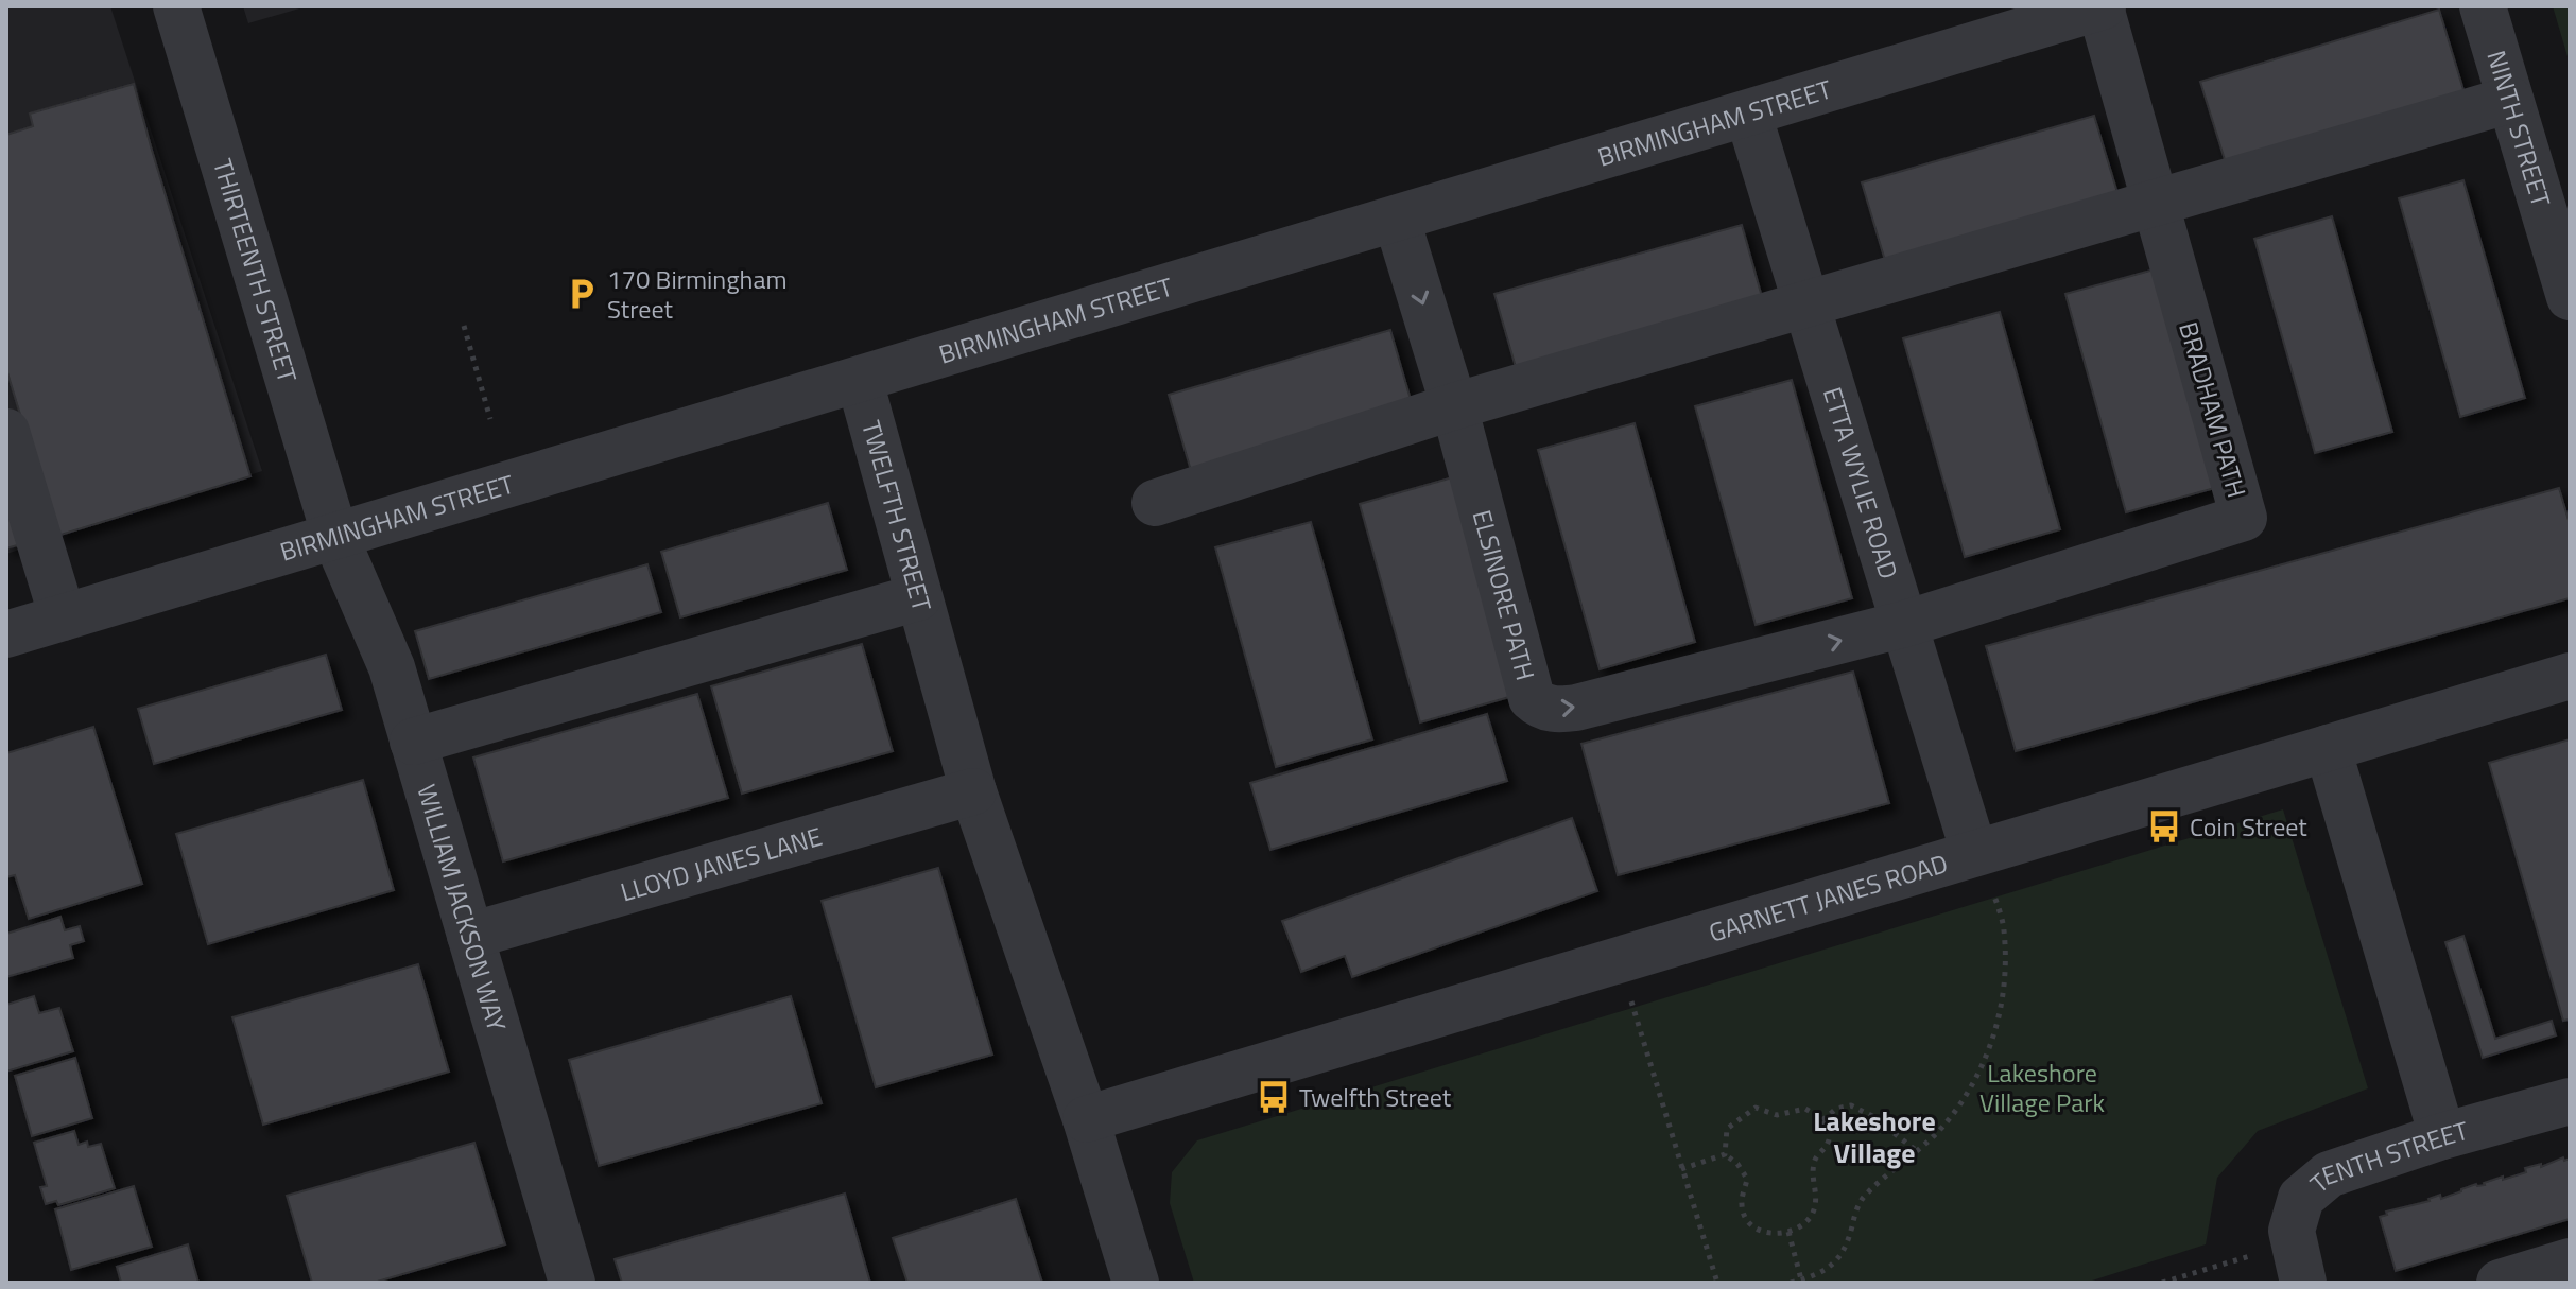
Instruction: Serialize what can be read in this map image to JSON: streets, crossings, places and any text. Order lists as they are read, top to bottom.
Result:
{
  "streets": {
    "street": [
      "BIRMINGHAM STREET",
      "NINTH STREET",
      "THIRTEENTH STREET",
      "BRADHAM PATH",
      "ETTA WYLIE ROAD",
      "TWELFTH STREET",
      "ELSINORE PATH",
      "LLOYD JANES LANE",
      "GARNETT JANES ROAD",
      "WILLIAM JACKSON WAY",
      "TENTH STREET"
    ]
  },
  "crossings": [
    ["BIRMINGHAM STREET", "THIRTEENTH STREET"],
    ["BIRMINGHAM STREET", "BRADHAM PATH"],
    ["BIRMINGHAM STREET", "ETTA WYLIE ROAD"],
    ["BIRMINGHAM STREET", "TWELFTH STREET"],
    ["BIRMINGHAM STREET", "ELSINORE PATH"],
    ["BIRMINGHAM STREET", "WILLIAM JACKSON WAY"],
    ["THIRTEENTH STREET", "WILLIAM JACKSON WAY"],
    ["BRADHAM PATH", "ETTA WYLIE ROAD"],
    ["BRADHAM PATH", "ELSINORE PATH"],
    ["ETTA WYLIE ROAD", "ELSINORE PATH"],
    ["ETTA WYLIE ROAD", "GARNETT JANES ROAD"],
    ["TWELFTH STREET", "LLOYD JANES LANE"],
    ["TWELFTH STREET", "GARNETT JANES ROAD"],
    ["LLOYD JANES LANE", "WILLIAM JACKSON WAY"]
  ],
  "districts": ["Lakeshore Village"],
  "parks": ["Lakeshore Village Park"],
  "places": {
    "parking": ["170 Birmingham Street"],
    "bus stop": ["Coin Street", "Twelfth Street"]
  }
}
